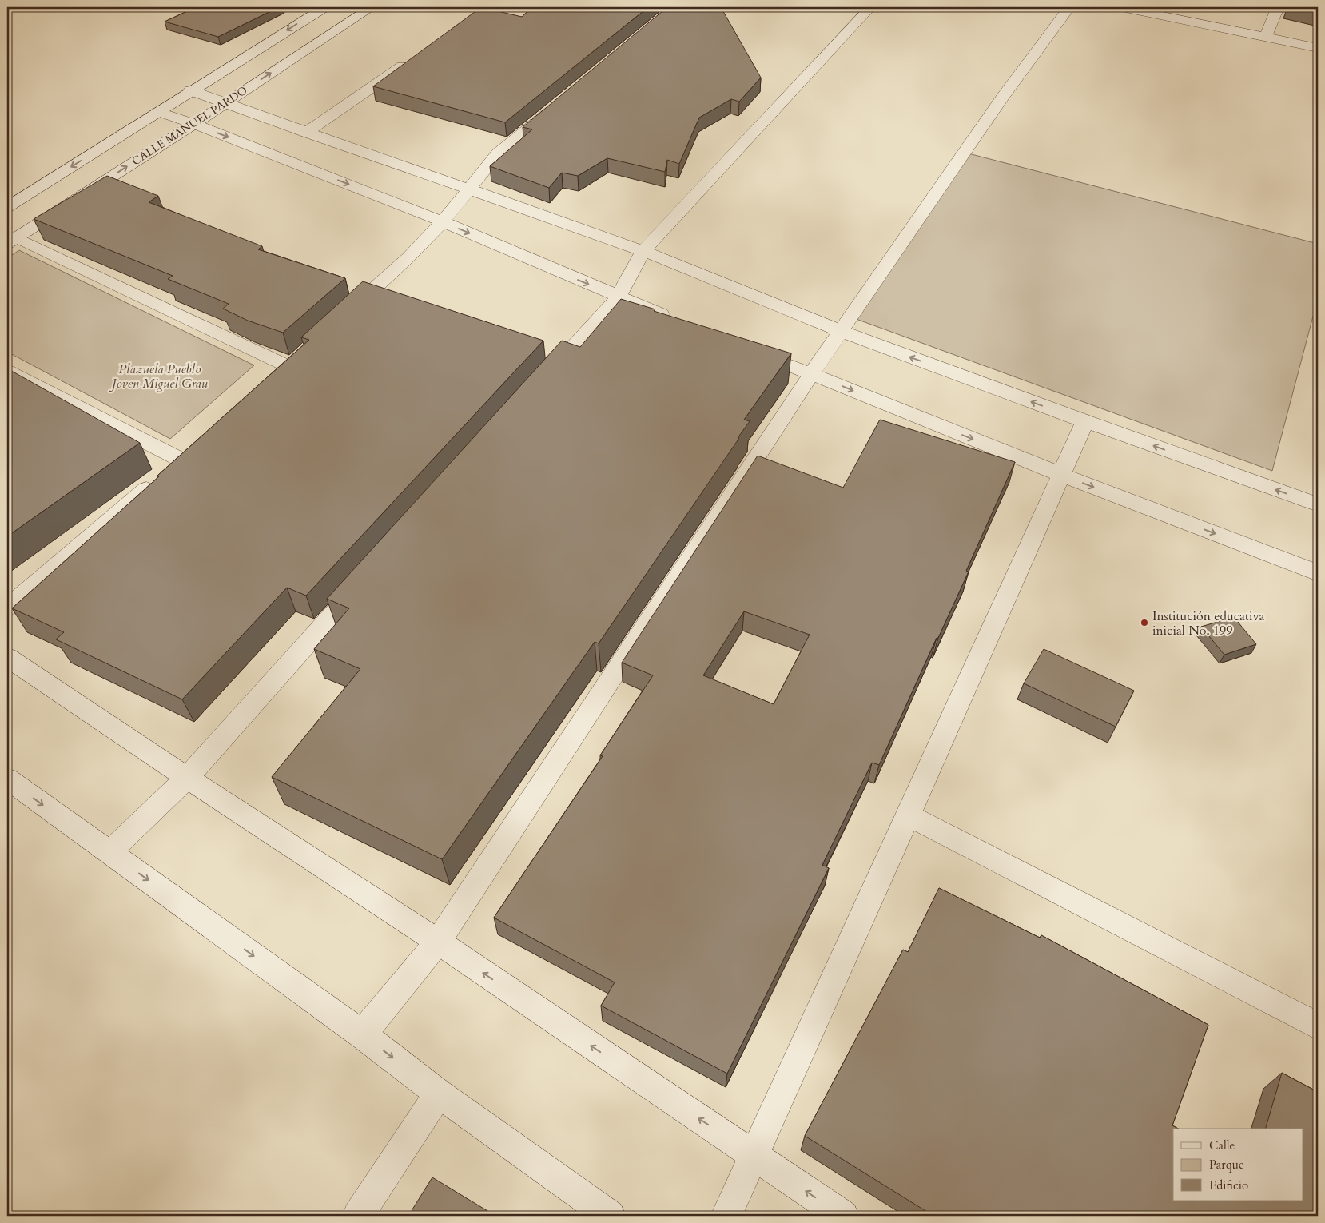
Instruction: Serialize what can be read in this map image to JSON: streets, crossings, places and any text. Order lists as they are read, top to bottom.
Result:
{
  "streets": {
    "street": ["CALLE MANUEL PARDO"]
  },
  "parks": ["Plazuela Pueblo Joven Miguel Grau"],
  "places": ["Institución educativa inicial No. 199"],
  "legend": ["Calle", "Parque", "Edificio"]
}
